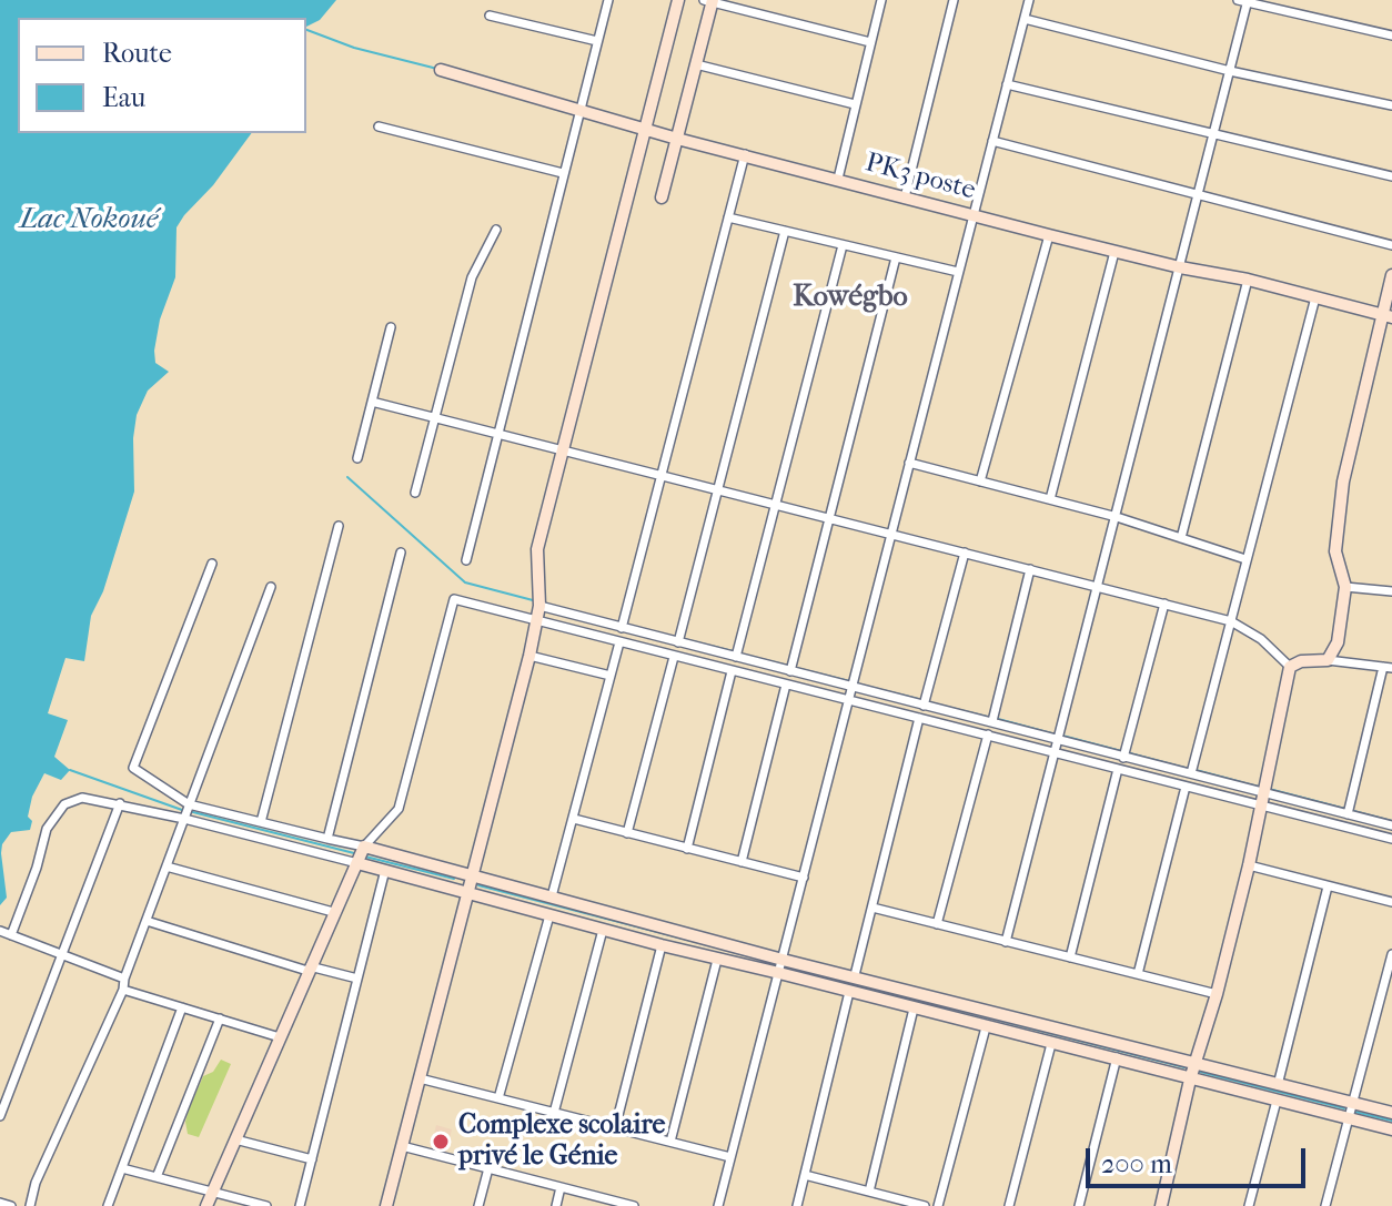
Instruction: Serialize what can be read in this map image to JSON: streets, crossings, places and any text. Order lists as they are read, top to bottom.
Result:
{
  "streets": {
    "street": ["PK3 poste"]
  },
  "districts": ["Kowégbo"],
  "water": ["Lac Nokoué"],
  "places": ["Complexe scolaire privé le Génie"],
  "legend": ["Route", "Eau"],
  "scale_bar": "200 m"
}
